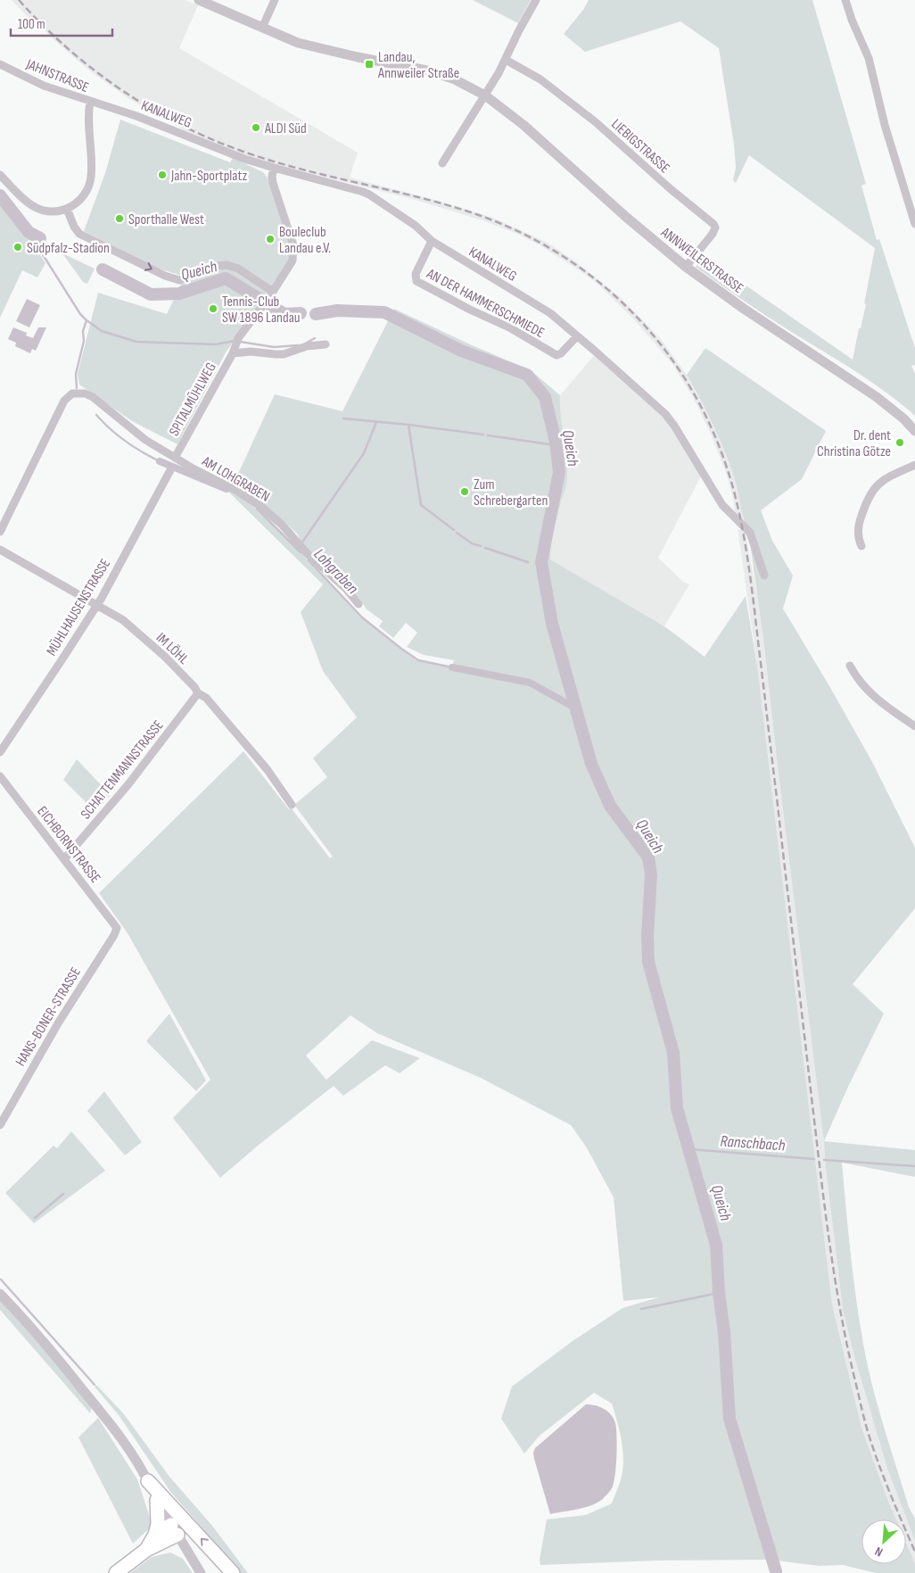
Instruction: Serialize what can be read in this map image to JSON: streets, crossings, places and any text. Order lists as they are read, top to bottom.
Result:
{
  "streets": {
    "street": [
      "JAHNSTRASSE",
      "KANALWEG",
      "LIEBIGSTRASSE",
      "ANNWEILERSTRASSE",
      "AN DER HAMMERSCHMIEDE",
      "SPITALMÜHLWEG",
      "AM LOHGRABEN",
      "MÜHLHAUSENSTRASSE",
      "IM LÖHL",
      "SCHATTENMANNSTRASSE",
      "EICHBORNSTRASSE",
      "HANS-BONER-STRASSE"
    ]
  },
  "crossings": [
    ["JAHNSTRASSE", "KANALWEG"],
    ["KANALWEG", "AN DER HAMMERSCHMIEDE"],
    ["KANALWEG", "SPITALMÜHLWEG"],
    ["LIEBIGSTRASSE", "ANNWEILERSTRASSE"],
    ["SPITALMÜHLWEG", "AM LOHGRABEN"],
    ["MÜHLHAUSENSTRASSE", "IM LÖHL"],
    ["IM LÖHL", "SCHATTENMANNSTRASSE"],
    ["SCHATTENMANNSTRASSE", "EICHBORNSTRASSE"],
    ["EICHBORNSTRASSE", "HANS-BONER-STRASSE"]
  ],
  "water": ["Queich", "Lohgraben", "Ranschbach"],
  "places": {
    "transit": ["Landau, Annweiler Straße"],
    "other": [
      "ALDI Süd",
      "Jahn-Sportplatz",
      "Sporthalle West",
      "Bouleclub Landau e.V.",
      "Südpfalz-Stadion",
      "Tennis-Club SW 1896 Landau",
      "Dr. dent Christina Götze",
      "Zum Schrebergarten"
    ]
  },
  "scale_bar": "100 m",
  "north": "bottom left"
}
